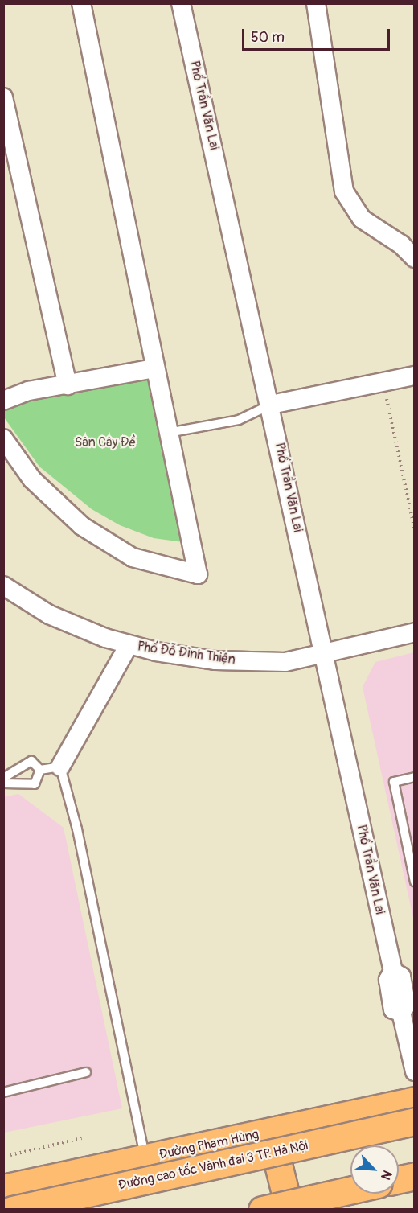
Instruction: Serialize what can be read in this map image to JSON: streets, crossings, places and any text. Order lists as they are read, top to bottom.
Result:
{
  "streets": {
    "main road": ["Đường Phạm Hùng", "Đường cao tốc Vành đai 3 TP. Hà Nội"],
    "street": ["Phố Trần Văn Lai", "Phố Đỗ Đình Thiện"]
  },
  "crossings": [
    ["Phố Trần Văn Lai", "Phố Đỗ Đình Thiện"],
    ["Đường Phạm Hùng", "Đường cao tốc Vành đai 3 TP. Hà Nội"]
  ],
  "parks": ["Sân Cây Đề"],
  "scale_bar": "50 m",
  "north": "bottom right"
}
